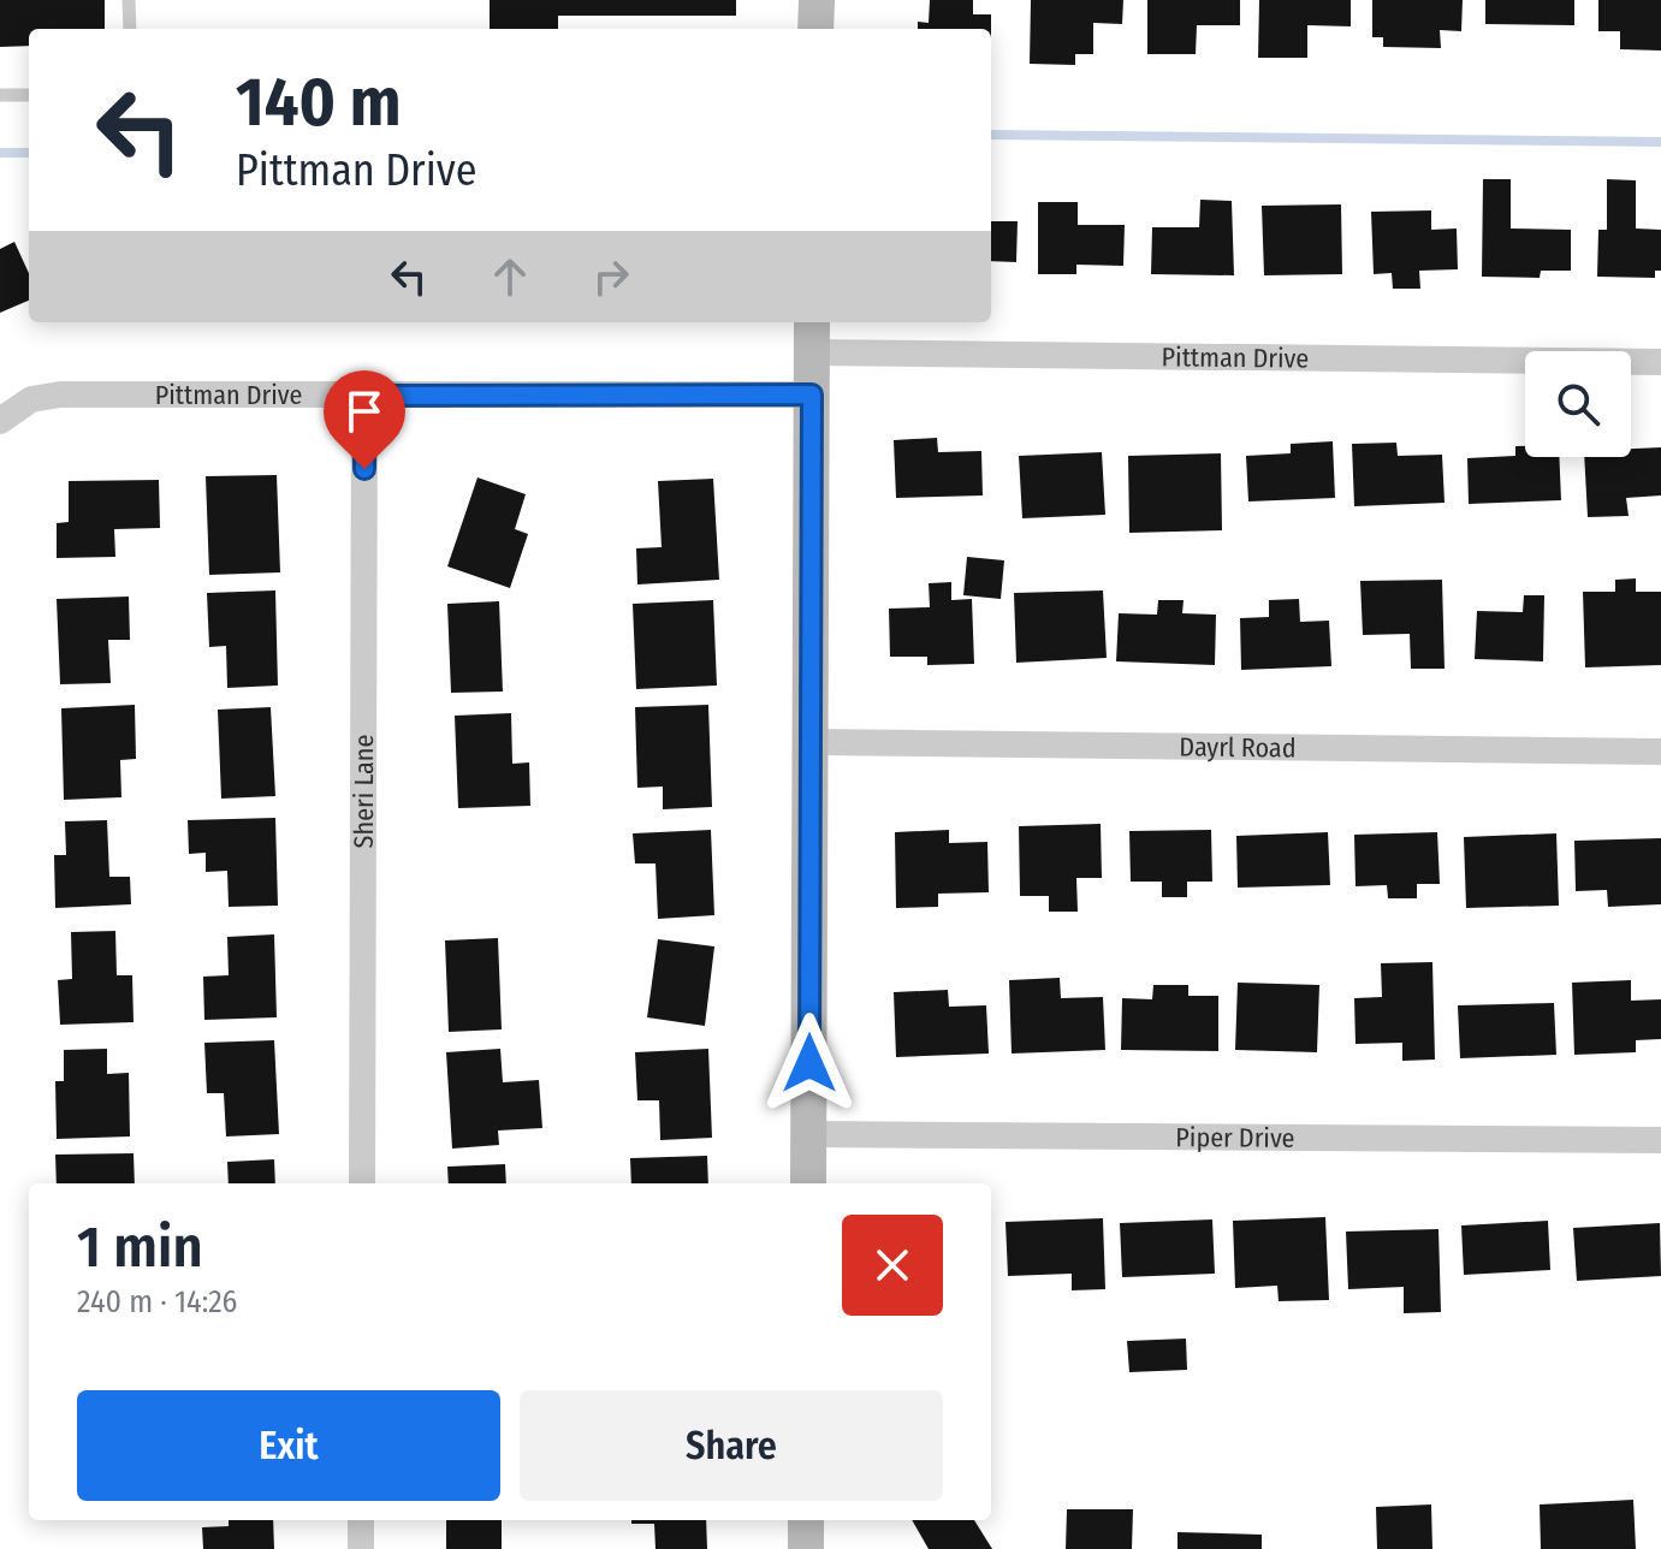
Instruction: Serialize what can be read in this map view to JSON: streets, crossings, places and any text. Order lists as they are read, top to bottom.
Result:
{
  "streets": {
    "street": [
      "Pittman Drive",
      "Dayrl Road",
      "Sheri Lane",
      "Piper Drive"
    ]
  },
  "crossings": [
    ["Pittman Drive", "Sheri Lane"]
  ],
  "page": {
    "turn": ["140 m", "Pittman Drive"],
    "heading": ["1 min", "240 m · 14:26"],
    "buttons": ["Exit", "Share"]
  }
}
